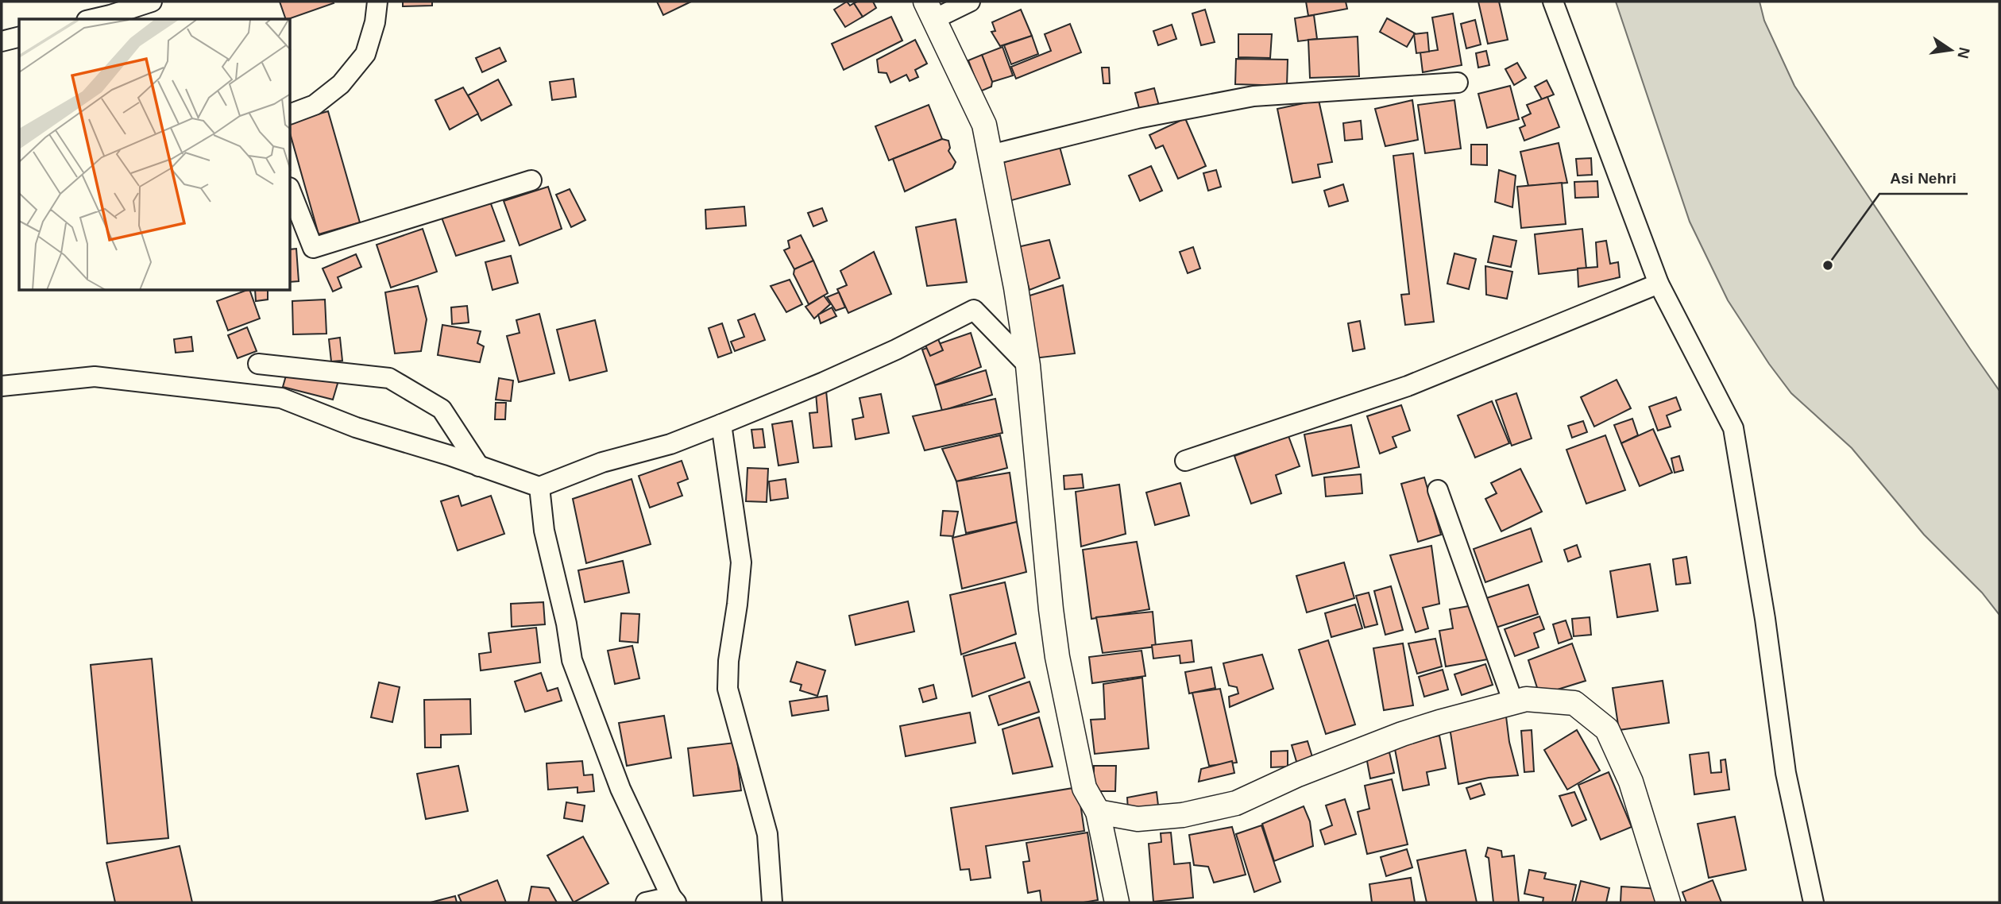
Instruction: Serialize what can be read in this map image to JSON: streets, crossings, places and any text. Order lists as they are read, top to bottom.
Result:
{
  "places": ["Asi Nehri"],
  "north": "right"
}
